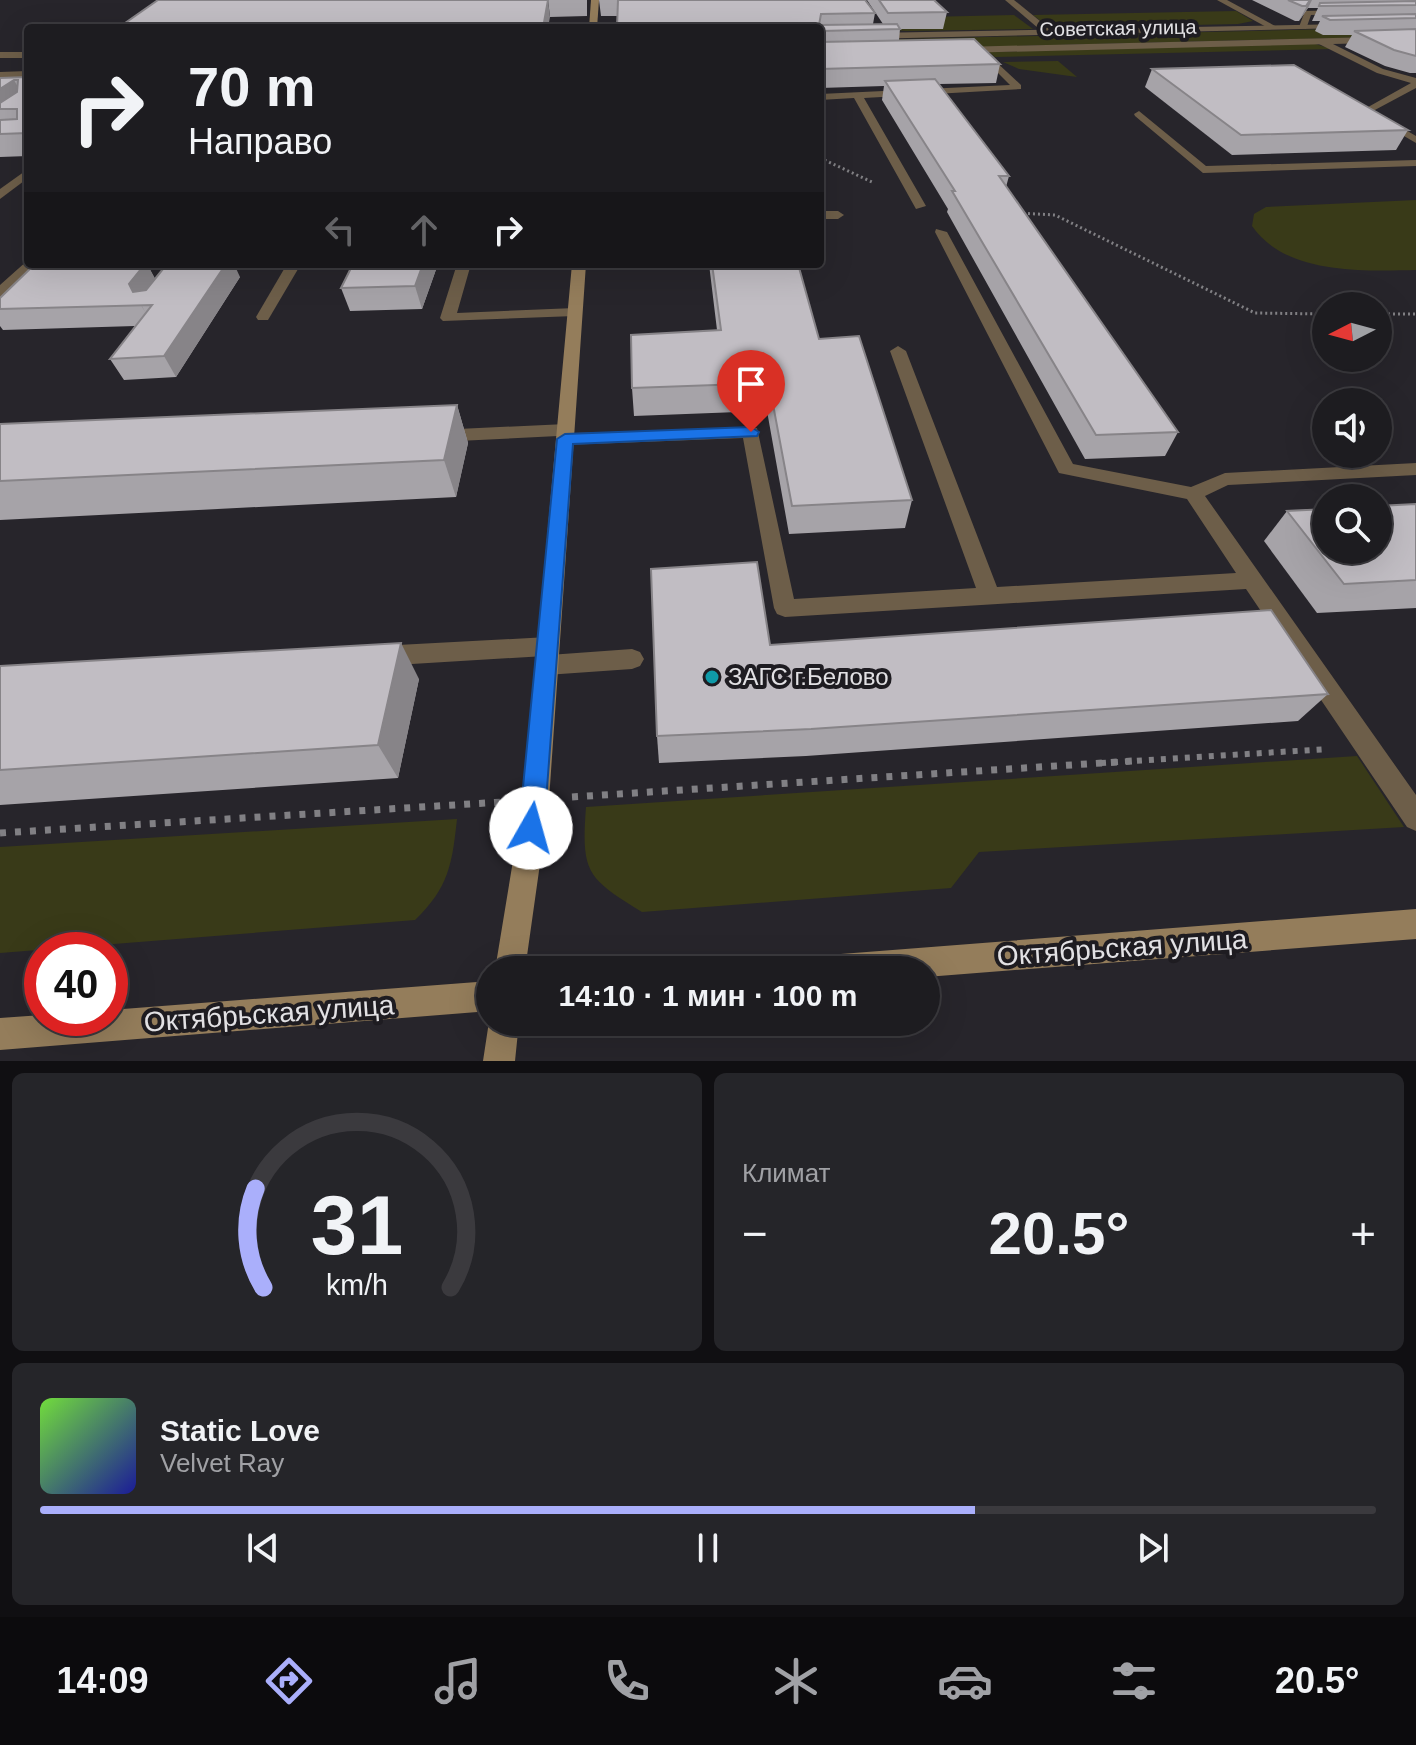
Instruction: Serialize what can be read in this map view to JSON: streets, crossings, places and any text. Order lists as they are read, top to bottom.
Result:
{
  "streets": {
    "street": ["Советская улица", "Октябрьская улица"]
  },
  "places": ["ЗАГС г.Белово"],
  "north": "left",
  "page": {
    "turn": ["70 m", "Направо"],
    "limit": "40",
    "trip": "14:10 · 1 мин · 100 m",
    "tile": "Климат",
    "heat": ["−", "20.5°", "+"],
    "song": ["Static Love", "Velvet Ray"],
    "tabs": ["14:09", "20.5°"],
    "gauge": ["31", "km/h"]
  }
}
